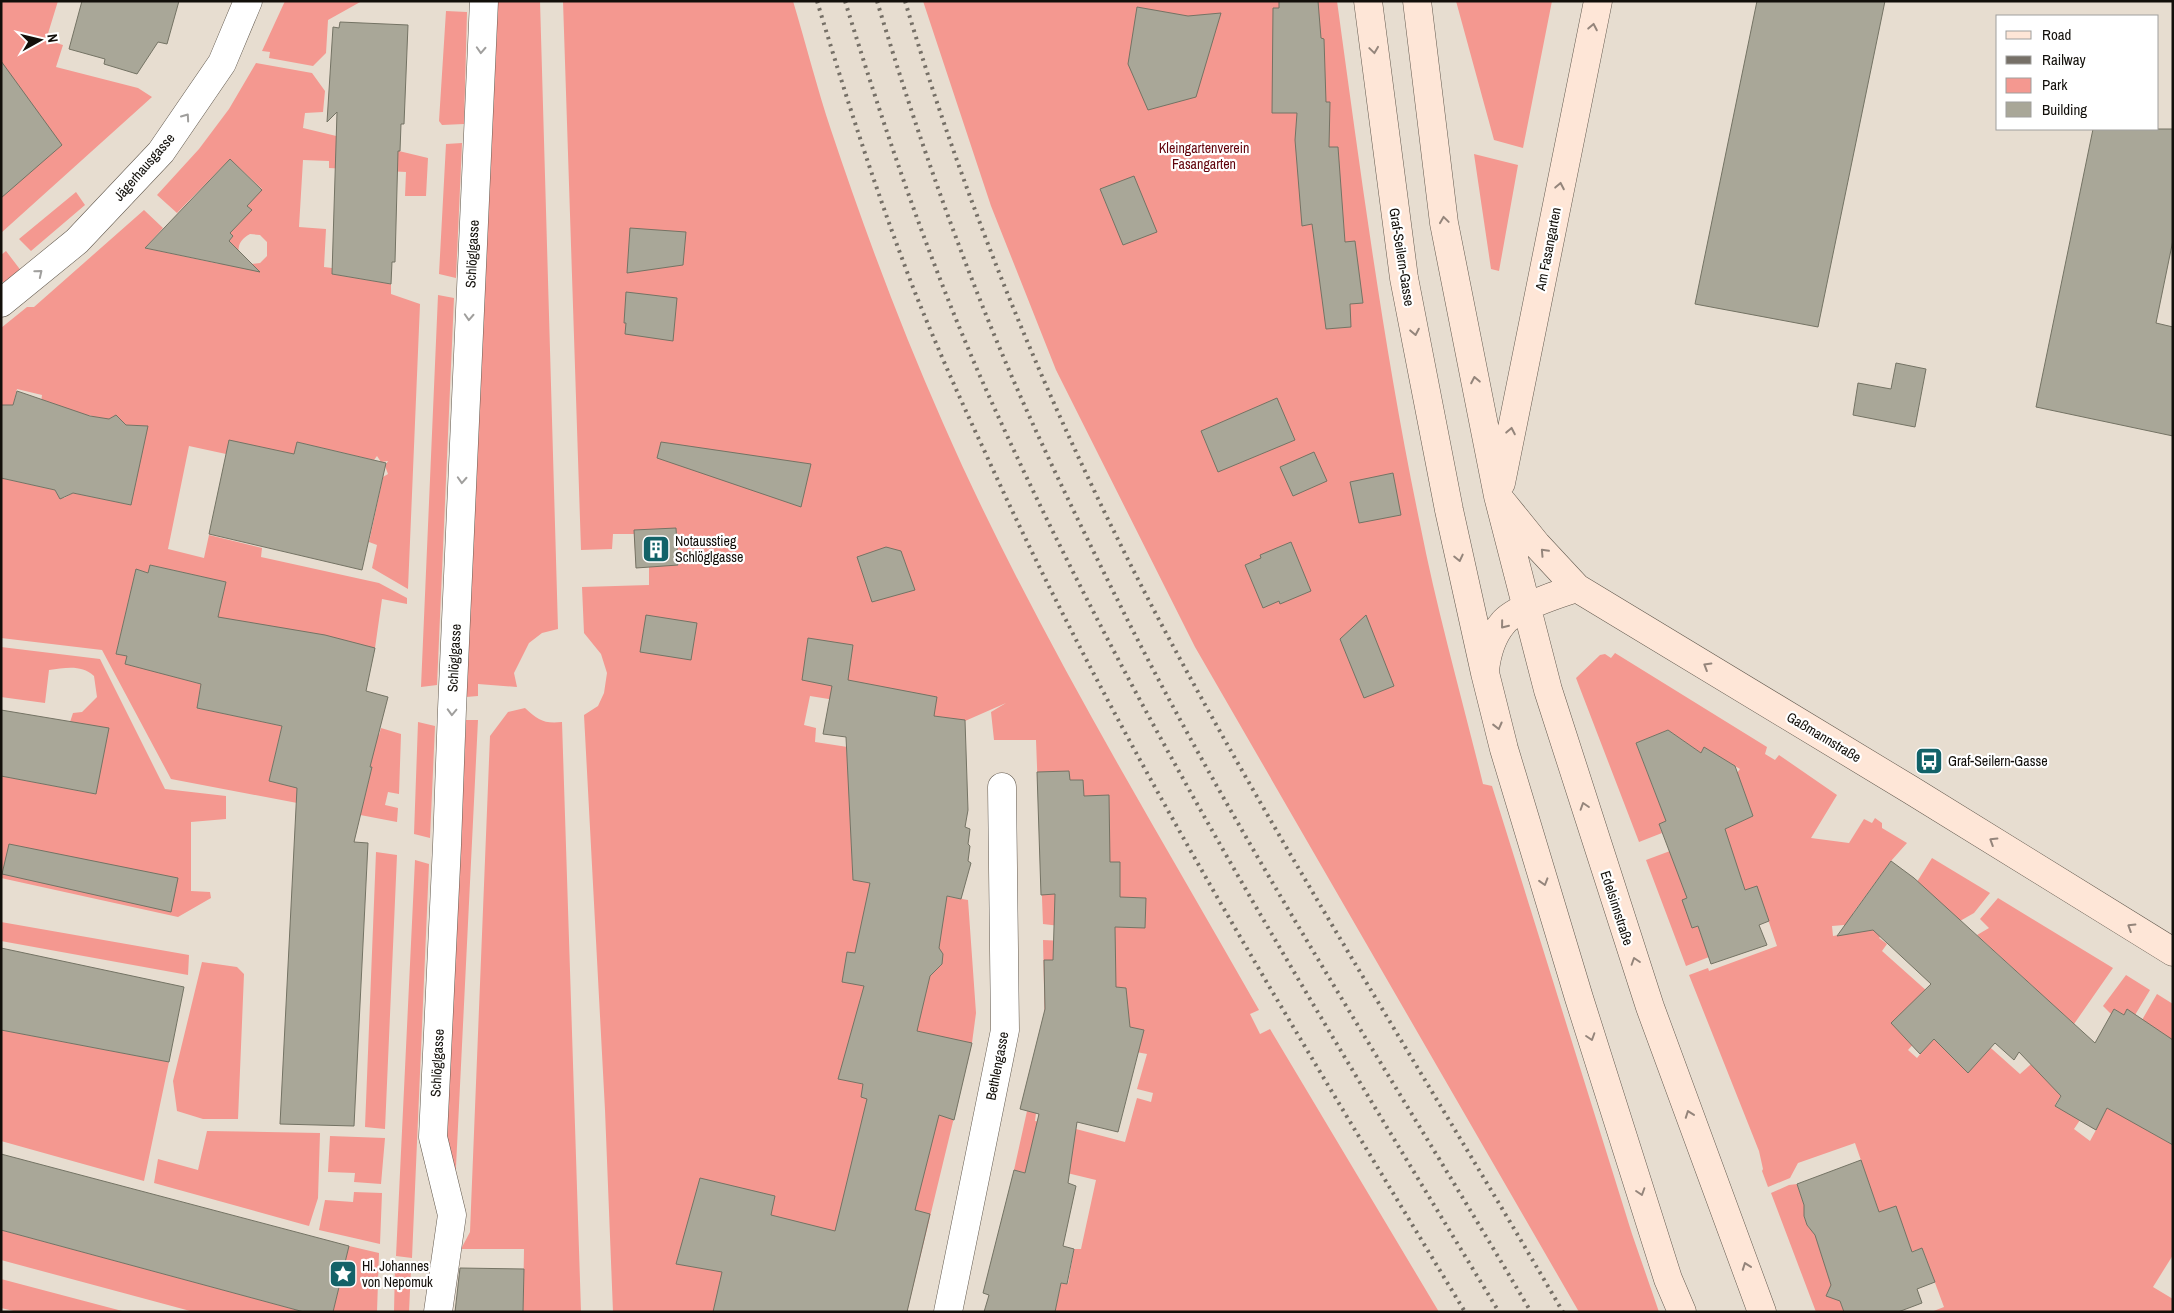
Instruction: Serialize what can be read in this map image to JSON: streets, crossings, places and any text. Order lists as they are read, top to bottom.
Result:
{
  "streets": {
    "main road": [
      "Am Fasangarten",
      "Graf-Seilern-Gasse",
      "Gaßmannstraße",
      "Edelsinnstraße"
    ],
    "street": ["Jägerhausgasse", "Schlöglgasse", "Bethlengasse"]
  },
  "crossings": [
    ["Am Fasangarten", "Gaßmannstraße"],
    ["Am Fasangarten", "Edelsinnstraße"],
    ["Gaßmannstraße", "Edelsinnstraße"]
  ],
  "one_way": ["Jägerhausgasse", "Schlöglgasse", "Gaßmannstraße"],
  "parks": ["Kleingartenverein Fasangarten"],
  "places": {
    "building": ["Notausstieg Schlöglgasse"],
    "bus stop": ["Graf-Seilern-Gasse"],
    "place": ["Hl. Johannes von Nepomuk"]
  },
  "legend": [
    "Road",
    "Railway",
    "Park",
    "Building"
  ],
  "north": "right"
}
